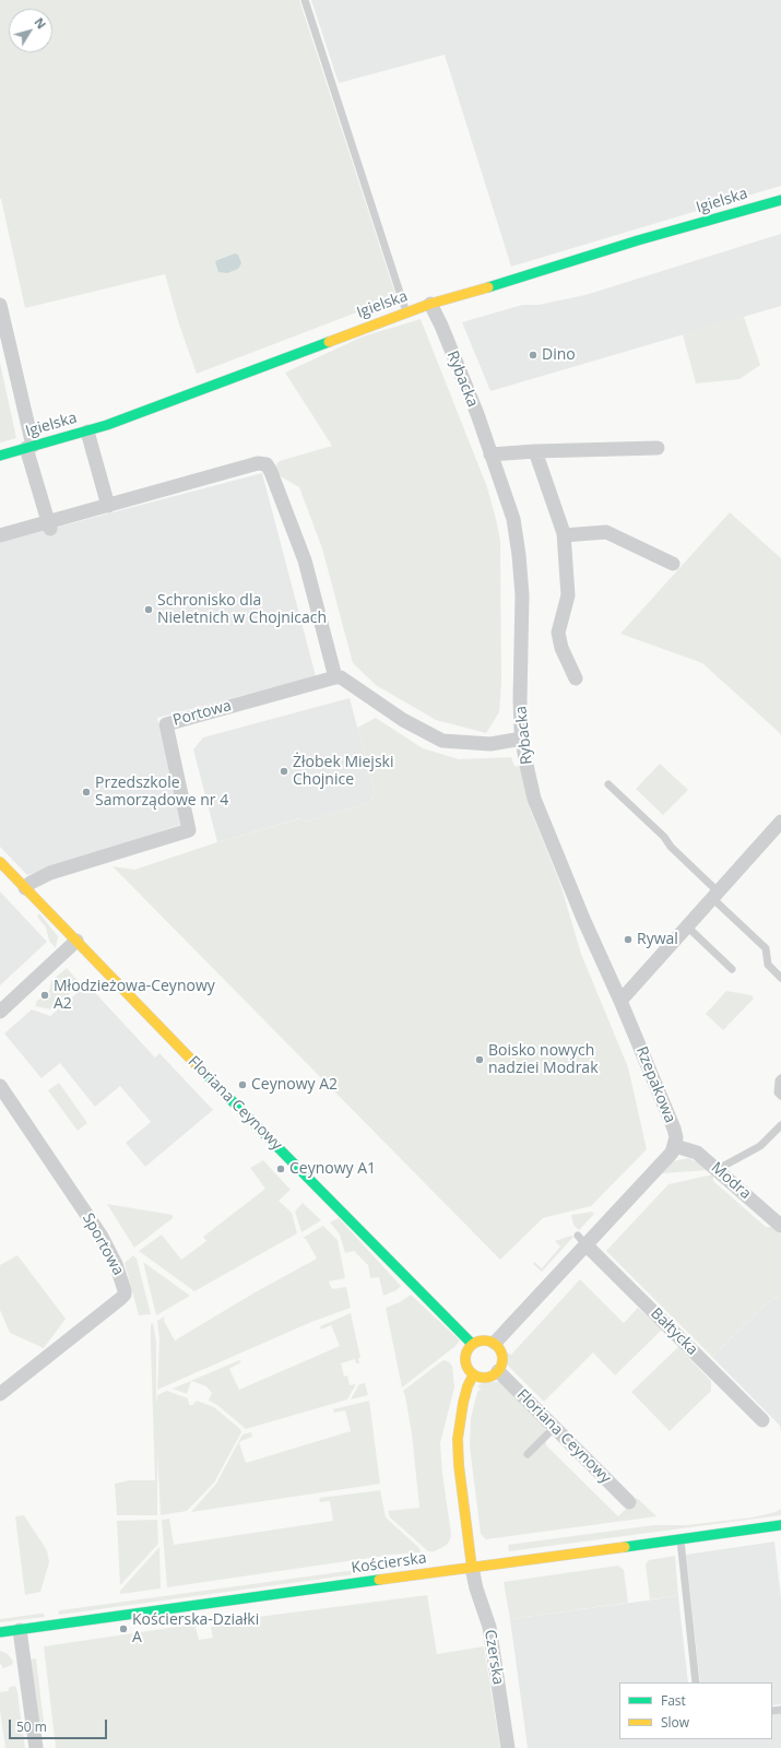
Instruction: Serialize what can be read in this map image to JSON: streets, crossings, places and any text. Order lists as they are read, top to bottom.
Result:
{
  "streets": {
    "street": [
      "Igielska",
      "Rybacka",
      "Portowa",
      "Rzepakowa",
      "Floriana Ceynowy",
      "Modra",
      "Sportowa",
      "Bałtycka",
      "Kościerska",
      "Czerska"
    ]
  },
  "crossings": [
    ["Igielska", "Rybacka"],
    ["Rybacka", "Rzepakowa"],
    ["Portowa", "Floriana Ceynowy"],
    ["Rzepakowa", "Modra"],
    ["Kościerska", "Czerska"]
  ],
  "places": [
    "Dino",
    "Schronisko dla Nieletnich w Chojnicach",
    "Żłobek Miejski Chojnice",
    "Przedszkole Samorządowe nr 4",
    "Rywal",
    "Młodzieżowa-Ceynowy A2",
    "Boisko nowych nadziei Modrak",
    "Ceynowy A2",
    "Ceynowy A1",
    "Kościerska-Działki A"
  ],
  "legend": ["Fast", "Slow"],
  "scale_bar": "50 m",
  "north": "top right"
}
